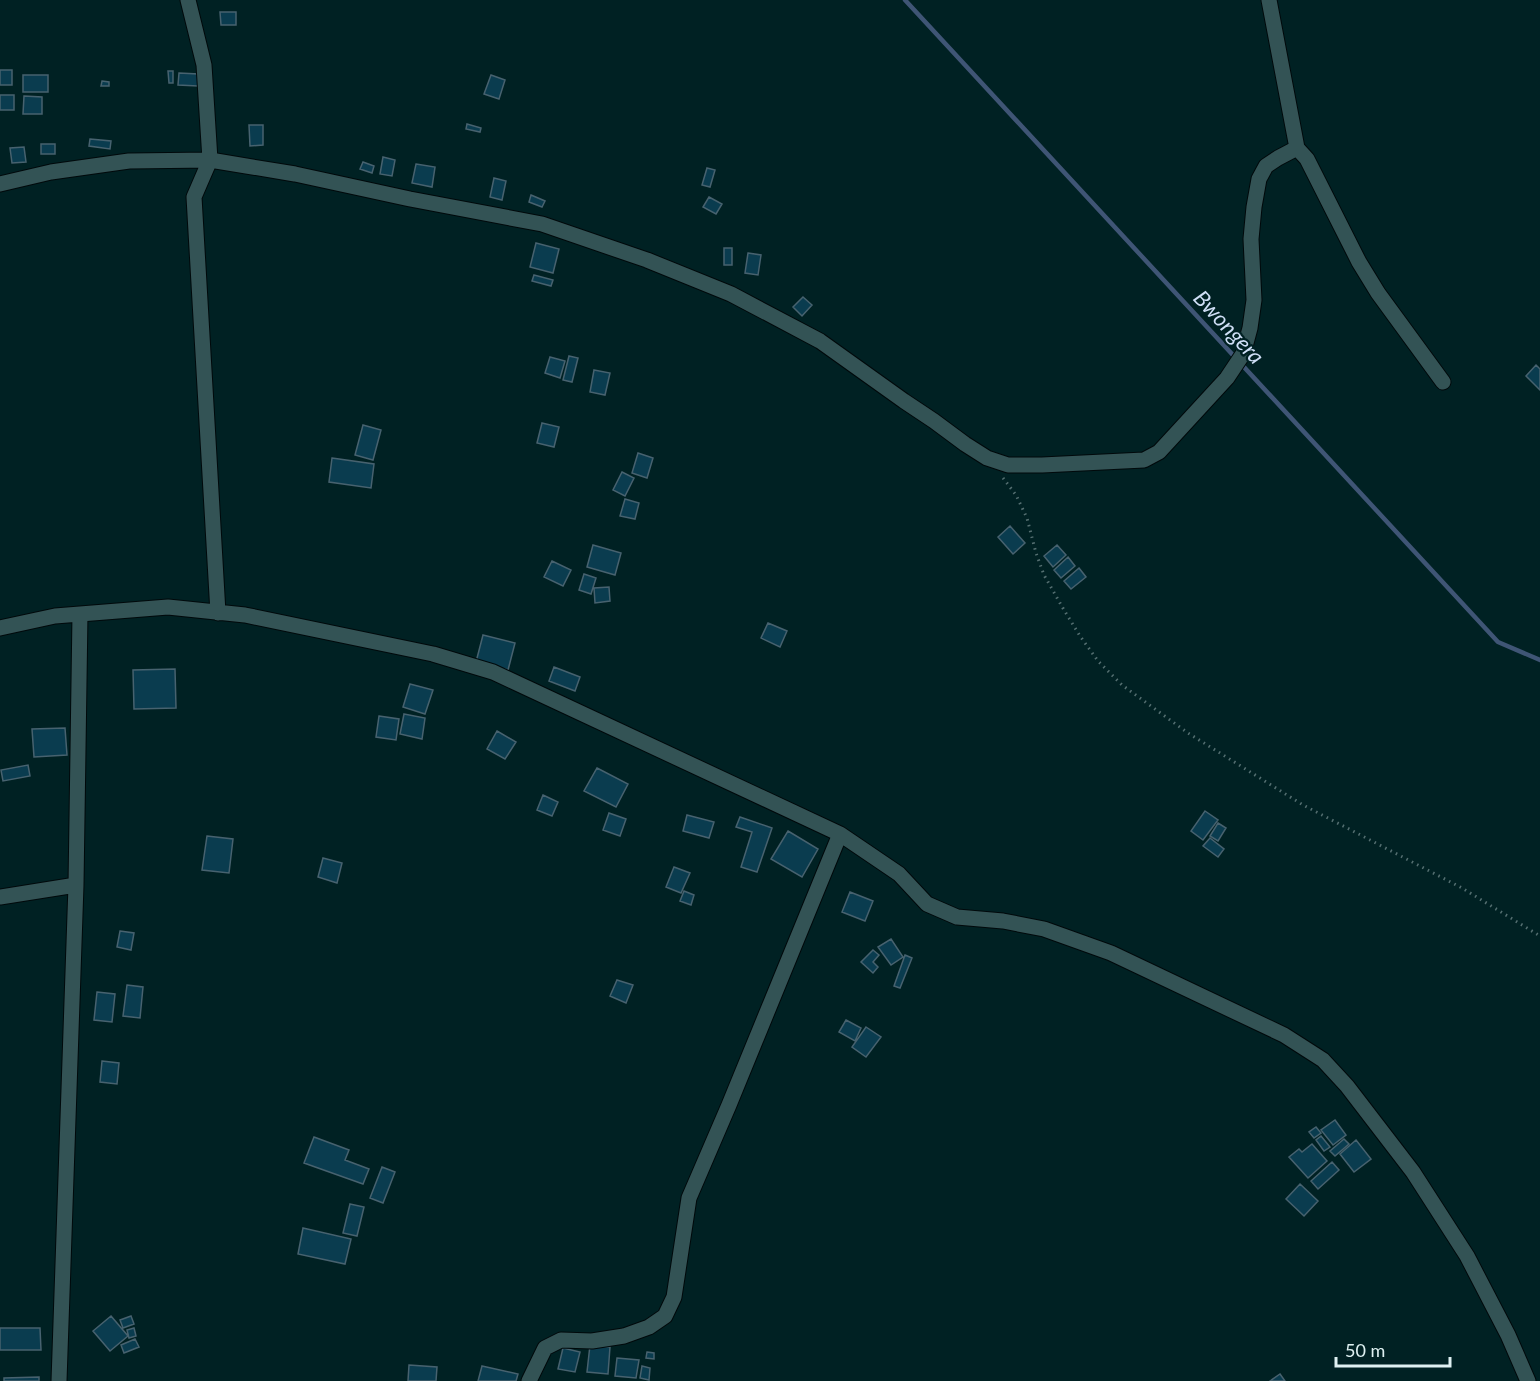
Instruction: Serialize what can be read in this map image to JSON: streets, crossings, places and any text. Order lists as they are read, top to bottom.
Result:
{
  "water": ["Bwongera"],
  "scale_bar": "50 m"
}
